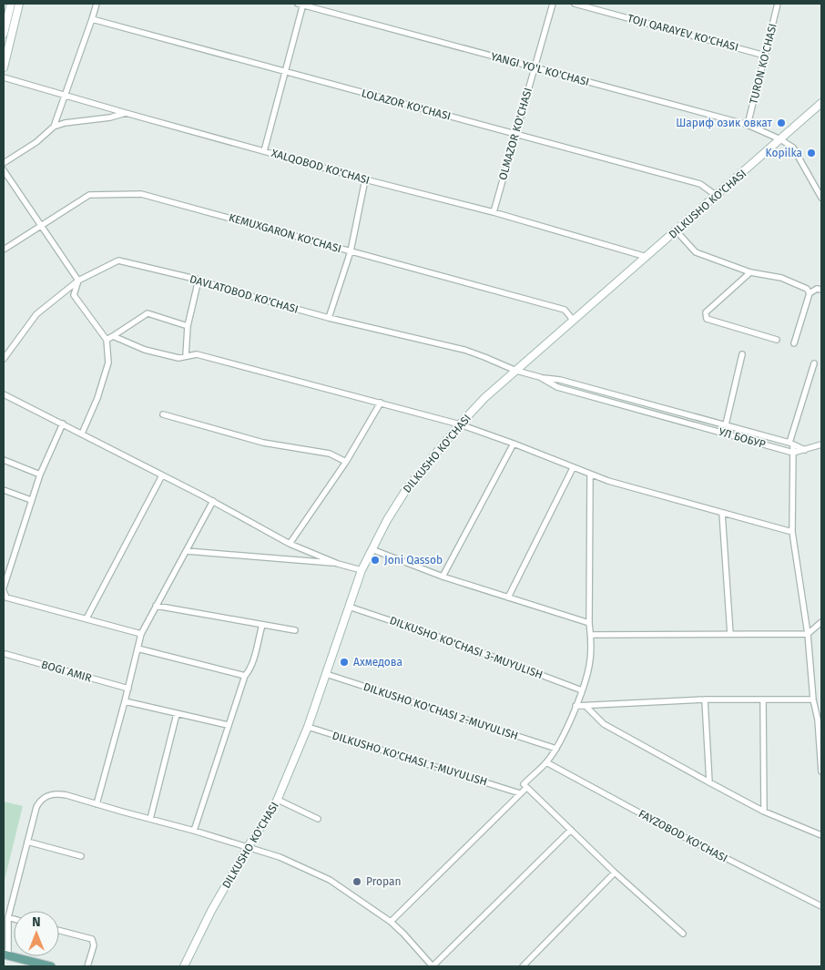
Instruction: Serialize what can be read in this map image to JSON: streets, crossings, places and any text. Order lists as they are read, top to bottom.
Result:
{
  "streets": {
    "street": [
      "TOJI QARAYEV KO'CHASI",
      "TURON KO'CHASI",
      "YANGI YO'L KO'CHASI",
      "LOLAZOR KO'CHASI",
      "OLMAZOR KO'CHASI",
      "XALQOBOD KO'CHASI",
      "DILKUSHO KO'CHASI",
      "KEMUXGARON KO'CHASI",
      "DAVLATOBOD KO'CHASI",
      "УЛ БОБУР",
      "DILKUSHO KO'CHASI 3-MUYULISH",
      "DILKUSHO KO'CHASI 2-MUYULISH",
      "DILKUSHO KO'CHASI 1-MUYULISH",
      "FAYZOBOD KO'CHASI"
    ]
  },
  "crossings": [
    ["TOJI QARAYEV KO'CHASI", "TURON KO'CHASI"],
    ["TURON KO'CHASI", "YANGI YO'L KO'CHASI"],
    ["YANGI YO'L KO'CHASI", "OLMAZOR KO'CHASI"],
    ["YANGI YO'L KO'CHASI", "DILKUSHO KO'CHASI"],
    ["LOLAZOR KO'CHASI", "OLMAZOR KO'CHASI"],
    ["LOLAZOR KO'CHASI", "DILKUSHO KO'CHASI"],
    ["OLMAZOR KO'CHASI", "XALQOBOD KO'CHASI"],
    ["XALQOBOD KO'CHASI", "DILKUSHO KO'CHASI"],
    ["DILKUSHO KO'CHASI", "KEMUXGARON KO'CHASI"],
    ["DILKUSHO KO'CHASI", "DAVLATOBOD KO'CHASI"],
    ["DILKUSHO KO'CHASI", "УЛ БОБУР"],
    ["DILKUSHO KO'CHASI", "DILKUSHO KO'CHASI 3-MUYULISH"],
    ["DILKUSHO KO'CHASI", "DILKUSHO KO'CHASI 2-MUYULISH"],
    ["DILKUSHO KO'CHASI", "DILKUSHO KO'CHASI 1-MUYULISH"],
    ["DAVLATOBOD KO'CHASI", "УЛ БОБУР"]
  ],
  "places": [
    "Шариф озик овкат",
    "Kopilka",
    "Joni Qassob",
    "Ахмедова",
    "Propan"
  ],
  "north": "top"
}
